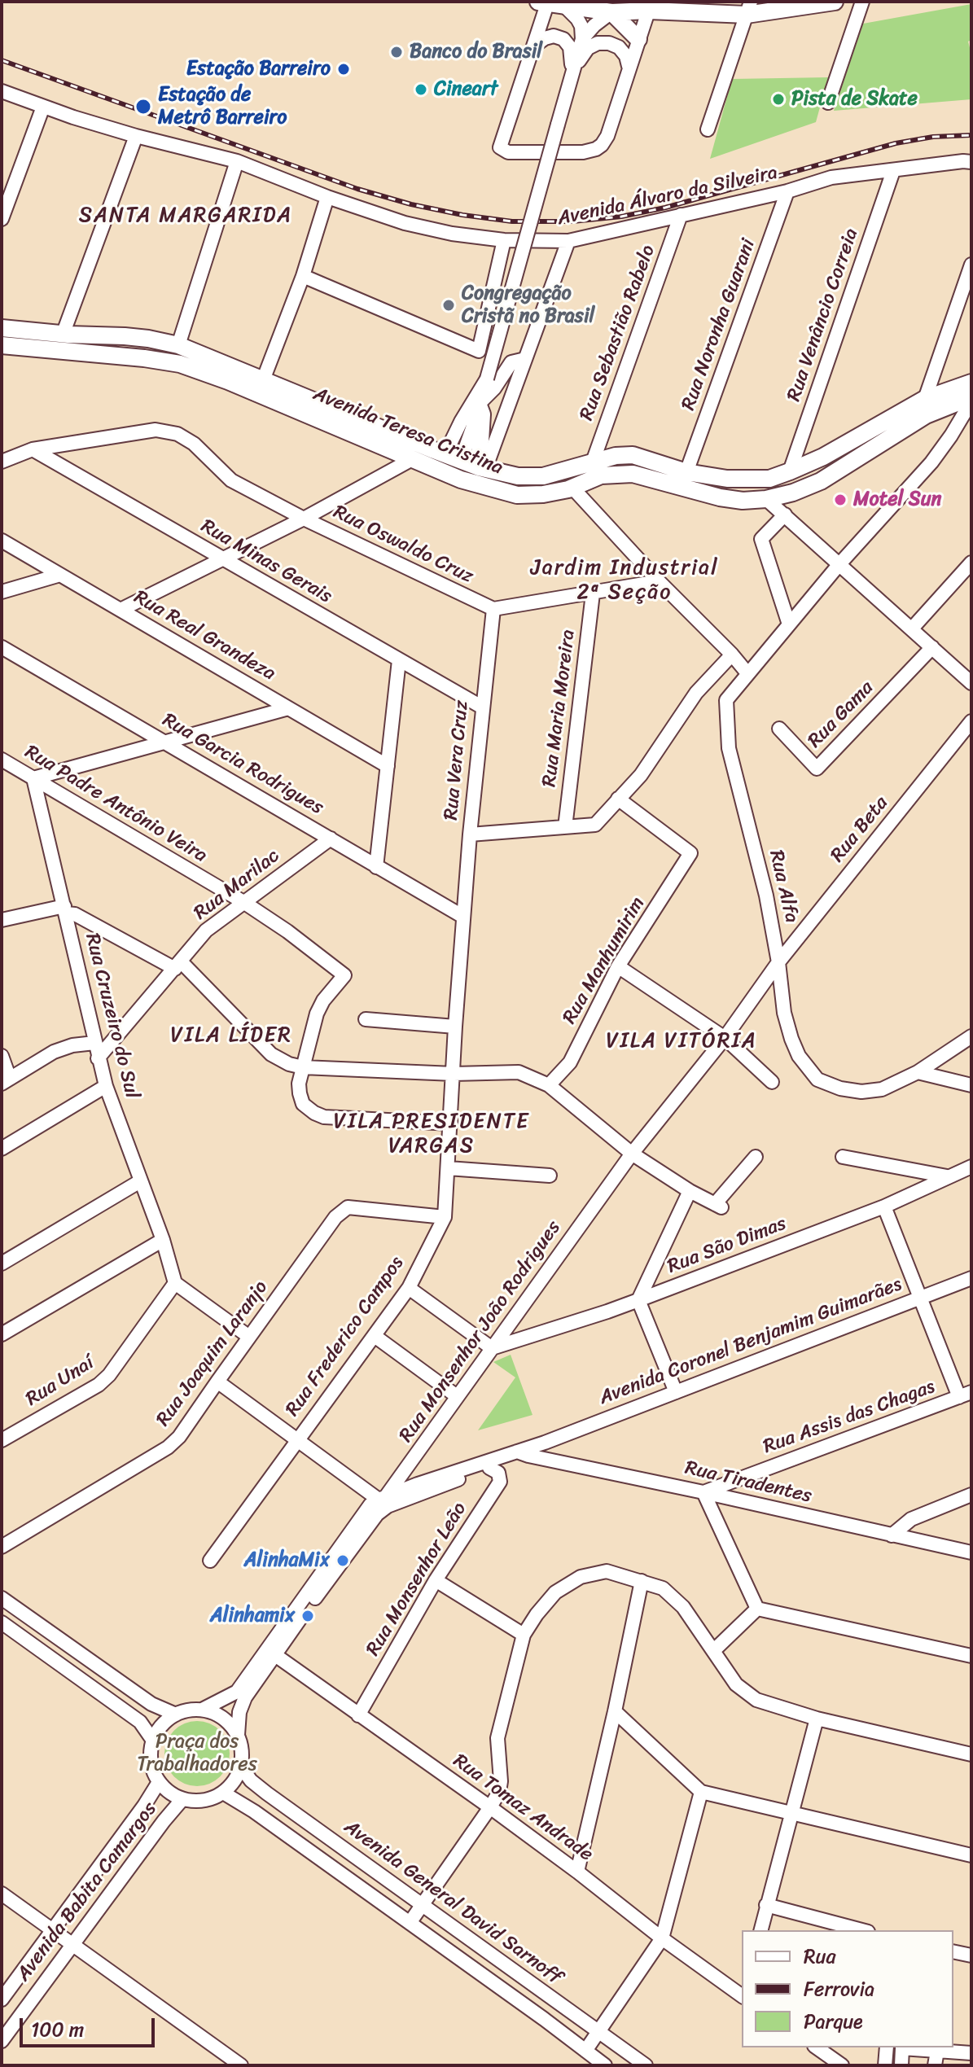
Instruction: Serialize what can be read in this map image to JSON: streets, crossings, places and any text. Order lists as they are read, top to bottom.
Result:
{
  "streets": {
    "main road": ["Avenida Teresa Cristina"],
    "street": [
      "Avenida Álvaro da Silveira",
      "Rua Venâncio Correia",
      "Rua Noronha Guarani",
      "Rua Sebastião Rabelo",
      "Rua Oswaldo Cruz",
      "Rua Minas Gerais",
      "Rua Real Grandeza",
      "Rua Maria Moreira",
      "Rua Gama",
      "Rua Vera Cruz",
      "Rua Garcia Rodrigues",
      "Rua Padre Antônio Veira",
      "Rua Beta",
      "Rua Marilac",
      "Rua Alfa",
      "Rua Manhumirim",
      "Rua Cruzeiro do Sul",
      "Rua São Dimas",
      "Rua Monsenhor João Rodrigues",
      "Rua Frederico Campos",
      "Avenida Coronel Benjamim Guimarães",
      "Rua Joaquim Laranjo",
      "Rua Unaí",
      "Rua Assis das Chagas",
      "Rua Tiradentes",
      "Rua Monsenhor Leão",
      "Rua Tomaz Andrade",
      "Avenida Babita Camargos",
      "Avenida General David Sarnoff"
    ]
  },
  "crossings": [
    ["Avenida Álvaro da Silveira", "Rua Venâncio Correia"],
    ["Avenida Álvaro da Silveira", "Rua Noronha Guarani"],
    ["Avenida Álvaro da Silveira", "Rua Sebastião Rabelo"],
    ["Rua Venâncio Correia", "Avenida Teresa Cristina"],
    ["Rua Noronha Guarani", "Avenida Teresa Cristina"],
    ["Rua Sebastião Rabelo", "Avenida Teresa Cristina"],
    ["Avenida Teresa Cristina", "Rua Alfa"],
    ["Rua Oswaldo Cruz", "Rua Minas Gerais"],
    ["Rua Oswaldo Cruz", "Rua Vera Cruz"],
    ["Rua Minas Gerais", "Rua Vera Cruz"],
    ["Rua Vera Cruz", "Rua Garcia Rodrigues"],
    ["Rua Vera Cruz", "Rua Frederico Campos"],
    ["Rua Garcia Rodrigues", "Rua Marilac"],
    ["Rua Garcia Rodrigues", "Rua Frederico Campos"],
    ["Rua Padre Antônio Veira", "Rua Marilac"],
    ["Rua Padre Antônio Veira", "Rua Cruzeiro do Sul"],
    ["Rua Beta", "Rua Alfa"],
    ["Rua Beta", "Rua Monsenhor João Rodrigues"],
    ["Rua Marilac", "Rua Cruzeiro do Sul"],
    ["Rua Alfa", "Rua Monsenhor João Rodrigues"],
    ["Rua Cruzeiro do Sul", "Rua Unaí"],
    ["Rua São Dimas", "Rua Monsenhor João Rodrigues"],
    ["Rua Monsenhor João Rodrigues", "Avenida Coronel Benjamim Guimarães"],
    ["Rua Monsenhor João Rodrigues", "Rua Tomaz Andrade"],
    ["Rua Monsenhor João Rodrigues", "Avenida Babita Camargos"],
    ["Rua Monsenhor João Rodrigues", "Avenida General David Sarnoff"],
    ["Rua Frederico Campos", "Rua Joaquim Laranjo"],
    ["Avenida Coronel Benjamim Guimarães", "Rua Tiradentes"],
    ["Avenida Coronel Benjamim Guimarães", "Rua Monsenhor Leão"],
    ["Rua Assis das Chagas", "Rua Tiradentes"],
    ["Rua Monsenhor Leão", "Rua Tomaz Andrade"],
    ["Avenida Babita Camargos", "Avenida General David Sarnoff"]
  ],
  "districts": [
    "SANTA MARGARIDA",
    "Jardim Industrial 2ª Seção",
    "VILA LÍDER",
    "VILA VITÓRIA",
    "VILA PRESIDENTE VARGAS"
  ],
  "parks": ["Praça dos Trabalhadores"],
  "places": [
    "Banco do Brasil",
    "Estação Barreiro",
    "Cineart",
    "Pista de Skate",
    "Estação de Metrô Barreiro",
    "Congregação Cristã no Brasil",
    "Motel Sun",
    "AlinhaMix",
    "Alinhamix"
  ],
  "legend": ["Rua", "Ferrovia", "Parque"],
  "scale_bar": "100 m"
}
